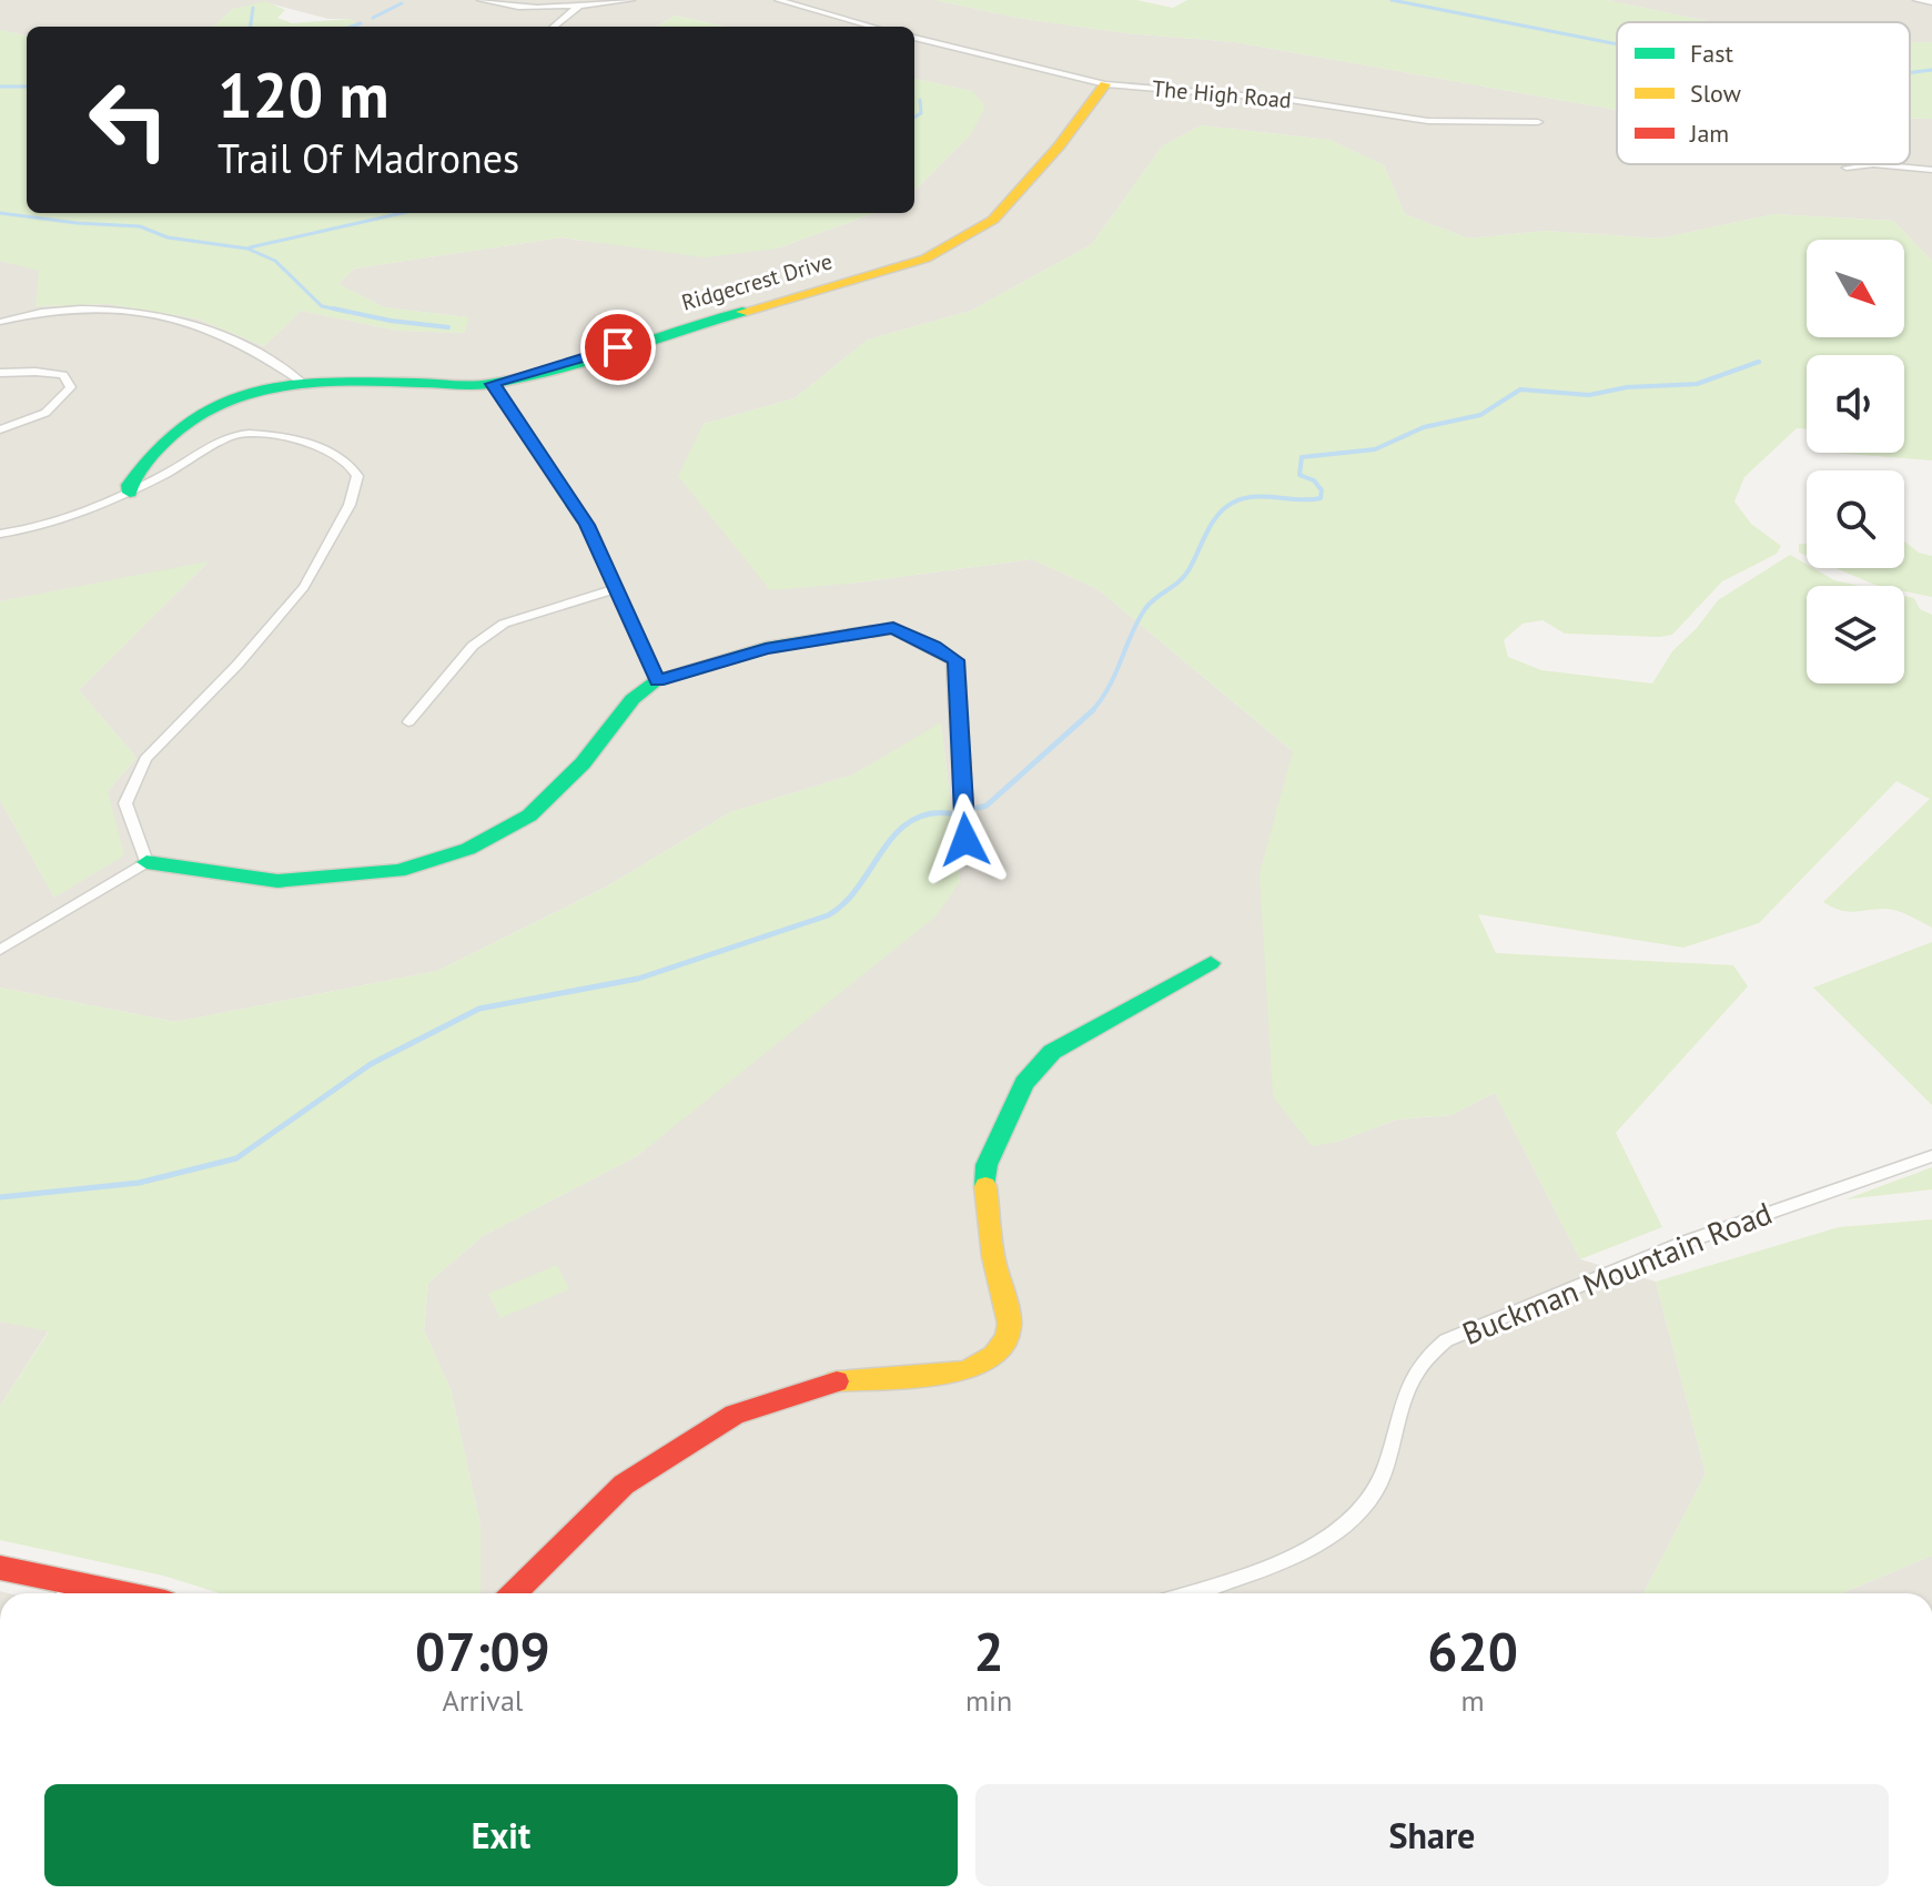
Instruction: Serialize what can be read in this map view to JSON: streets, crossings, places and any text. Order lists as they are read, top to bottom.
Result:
{
  "streets": {
    "street": ["The High Road", "Ridgecrest Drive", "Buckman Mountain Road"]
  },
  "crossings": [
    ["The High Road", "Ridgecrest Drive"]
  ],
  "legend": ["Fast", "Slow", "Jam"],
  "north": "bottom right",
  "page": {
    "turn": ["120 m", "Trail Of Madrones"],
    "eta": [
      "07:09",
      "Arrival",
      "2",
      "min",
      "620",
      "m"
    ],
    "buttons": ["Exit", "Share"]
  }
}
